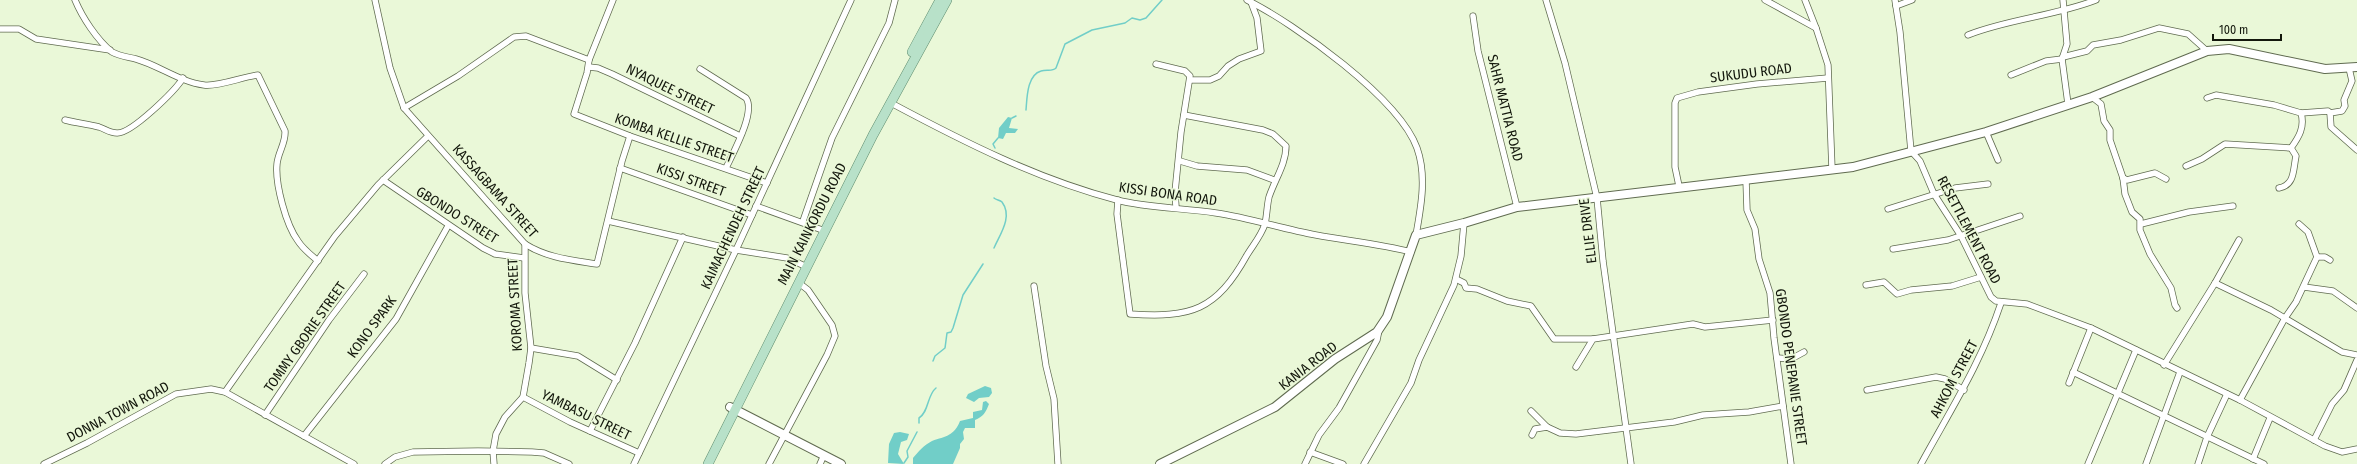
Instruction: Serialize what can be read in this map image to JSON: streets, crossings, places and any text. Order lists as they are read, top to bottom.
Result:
{
  "streets": {
    "main road": ["MAIN KAINKORDU ROAD", "KANIA ROAD"],
    "street": [
      "SUKUDU ROAD",
      "NYAQUEE STREET",
      "SAHR MATTIA ROAD",
      "KOMBA KELLIE STREET",
      "KISSI STREET",
      "KASSAGBAMA STREET",
      "KISSI BONA ROAD",
      "GBONDO STREET",
      "KAIMACHENDEH STREET",
      "RESETTLEMENT ROAD",
      "ELLIE DRIVE",
      "KOROMA STREET",
      "KONO SPARK",
      "TOMMY GBORIE STREET",
      "GBONDO PENEPANIE STREET",
      "AHKOM STREET",
      "DONNA TOWN ROAD",
      "YAMBASU STREET"
    ]
  },
  "crossings": [
    ["NYAQUEE STREET", "KOMBA KELLIE STREET"],
    ["KOMBA KELLIE STREET", "KAIMACHENDEH STREET"],
    ["KISSI STREET", "KAIMACHENDEH STREET"],
    ["KASSAGBAMA STREET", "KOROMA STREET"],
    ["KISSI BONA ROAD", "KANIA ROAD"],
    ["GBONDO STREET", "KOROMA STREET"],
    ["GBONDO STREET", "KONO SPARK"],
    ["KAIMACHENDEH STREET", "YAMBASU STREET"],
    ["RESETTLEMENT ROAD", "AHKOM STREET"],
    ["KOROMA STREET", "YAMBASU STREET"],
    ["KONO SPARK", "DONNA TOWN ROAD"],
    ["TOMMY GBORIE STREET", "DONNA TOWN ROAD"]
  ],
  "scale_bar": "100 m"
}
